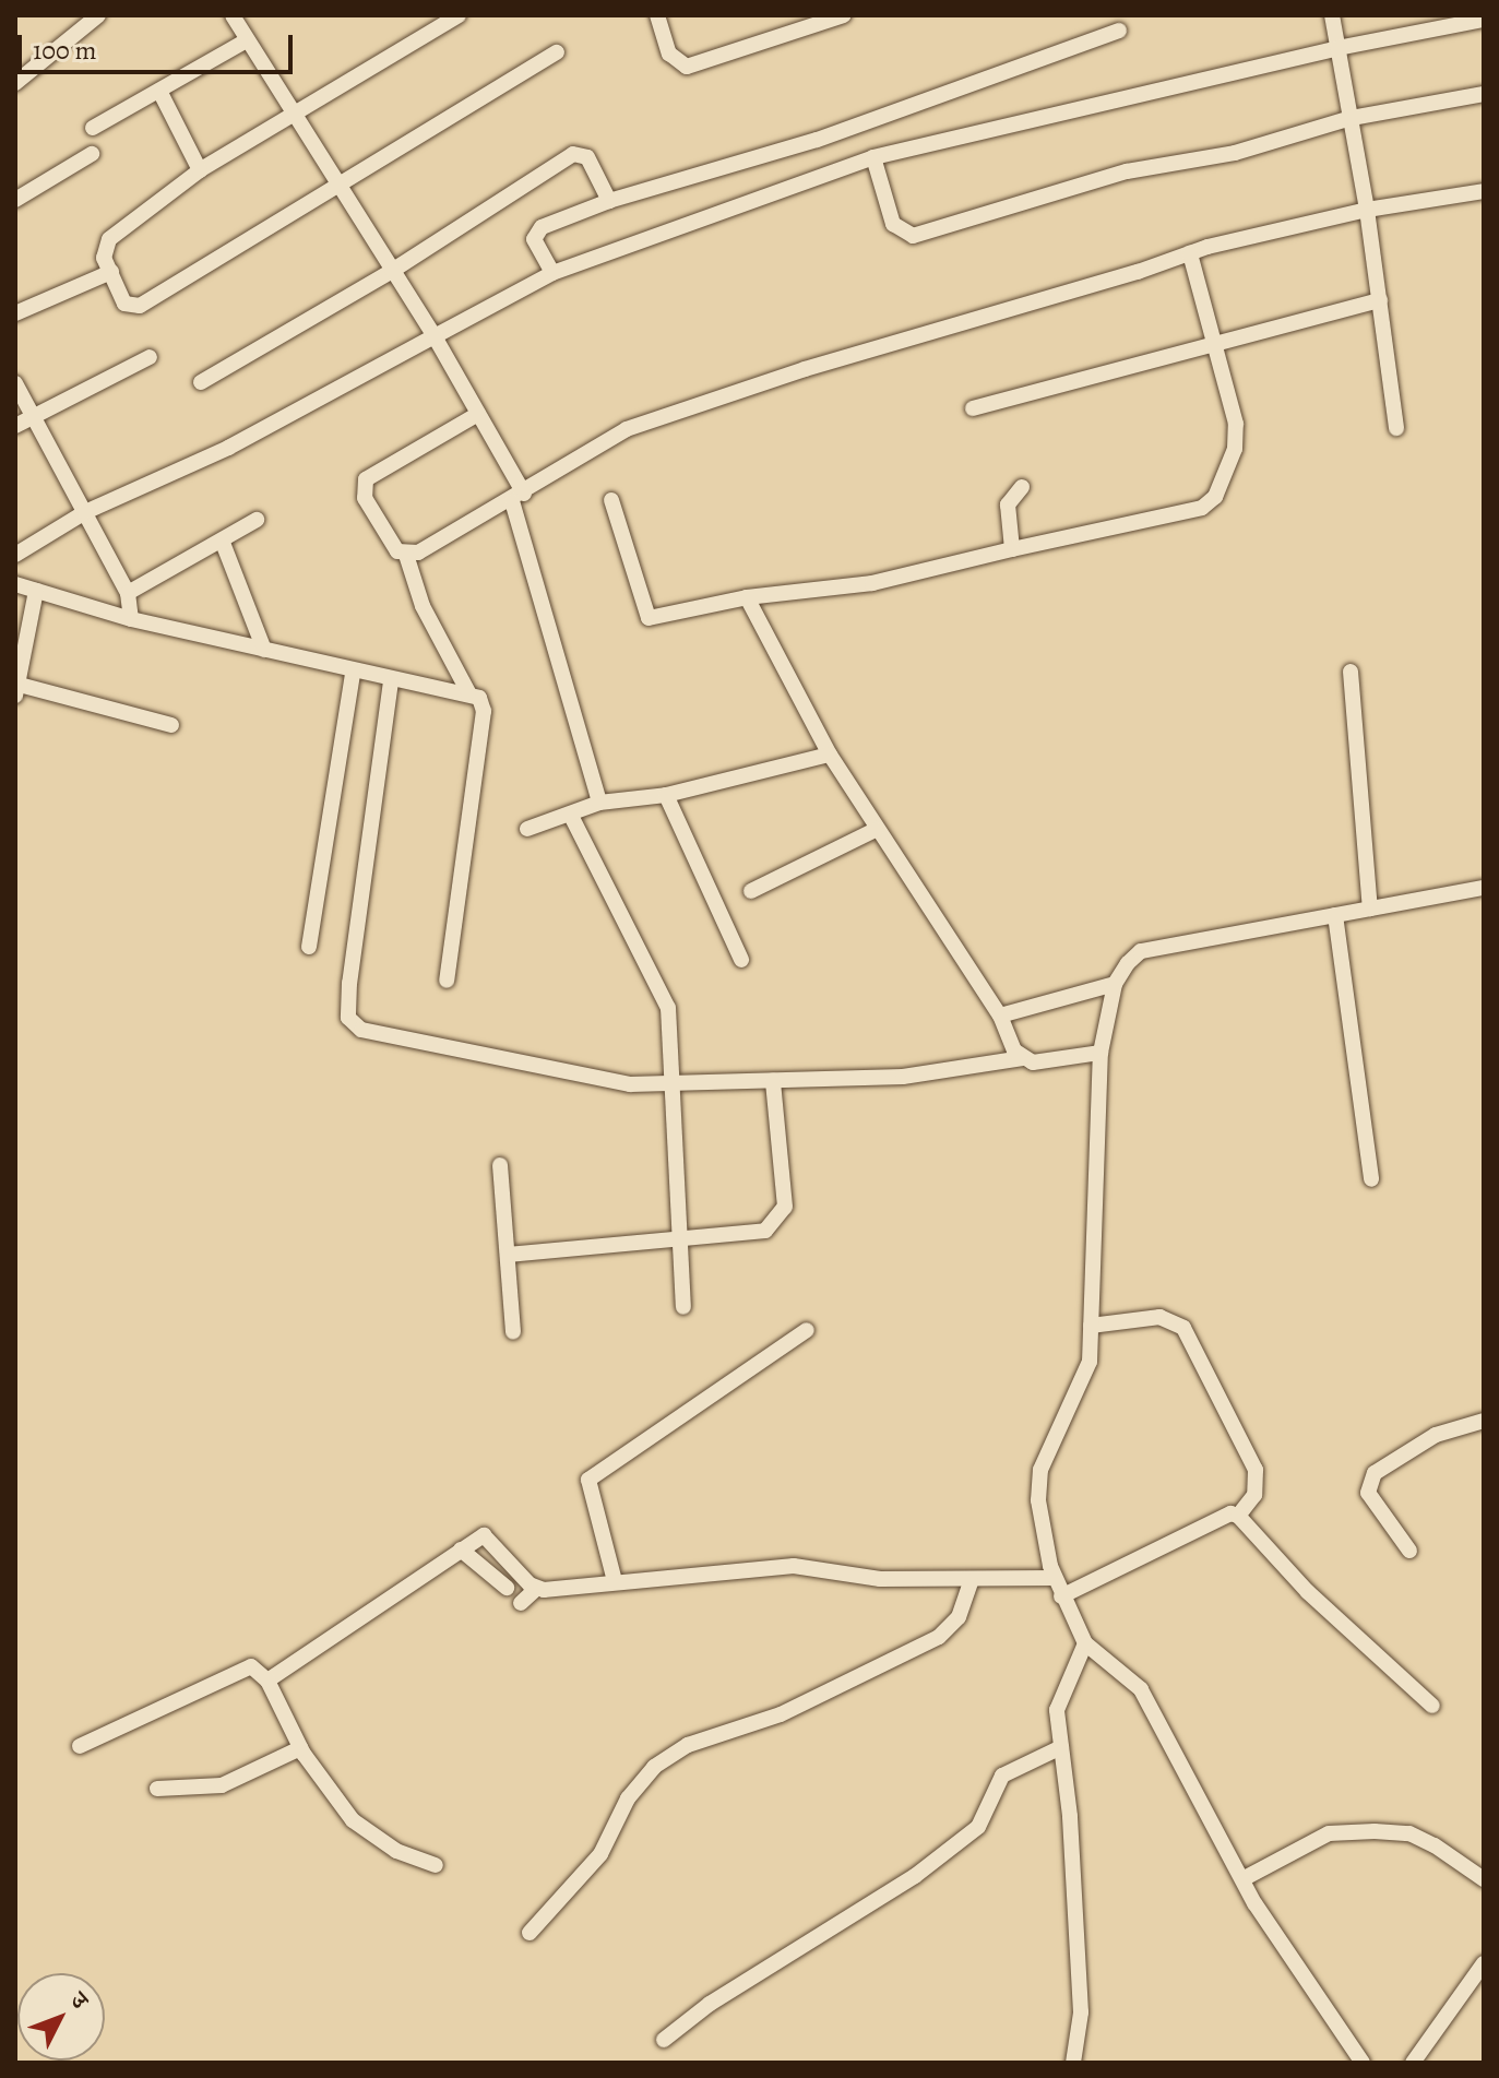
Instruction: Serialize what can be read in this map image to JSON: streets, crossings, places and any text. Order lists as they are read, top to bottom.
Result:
{
  "scale_bar": "100 m",
  "north": "top right"
}
